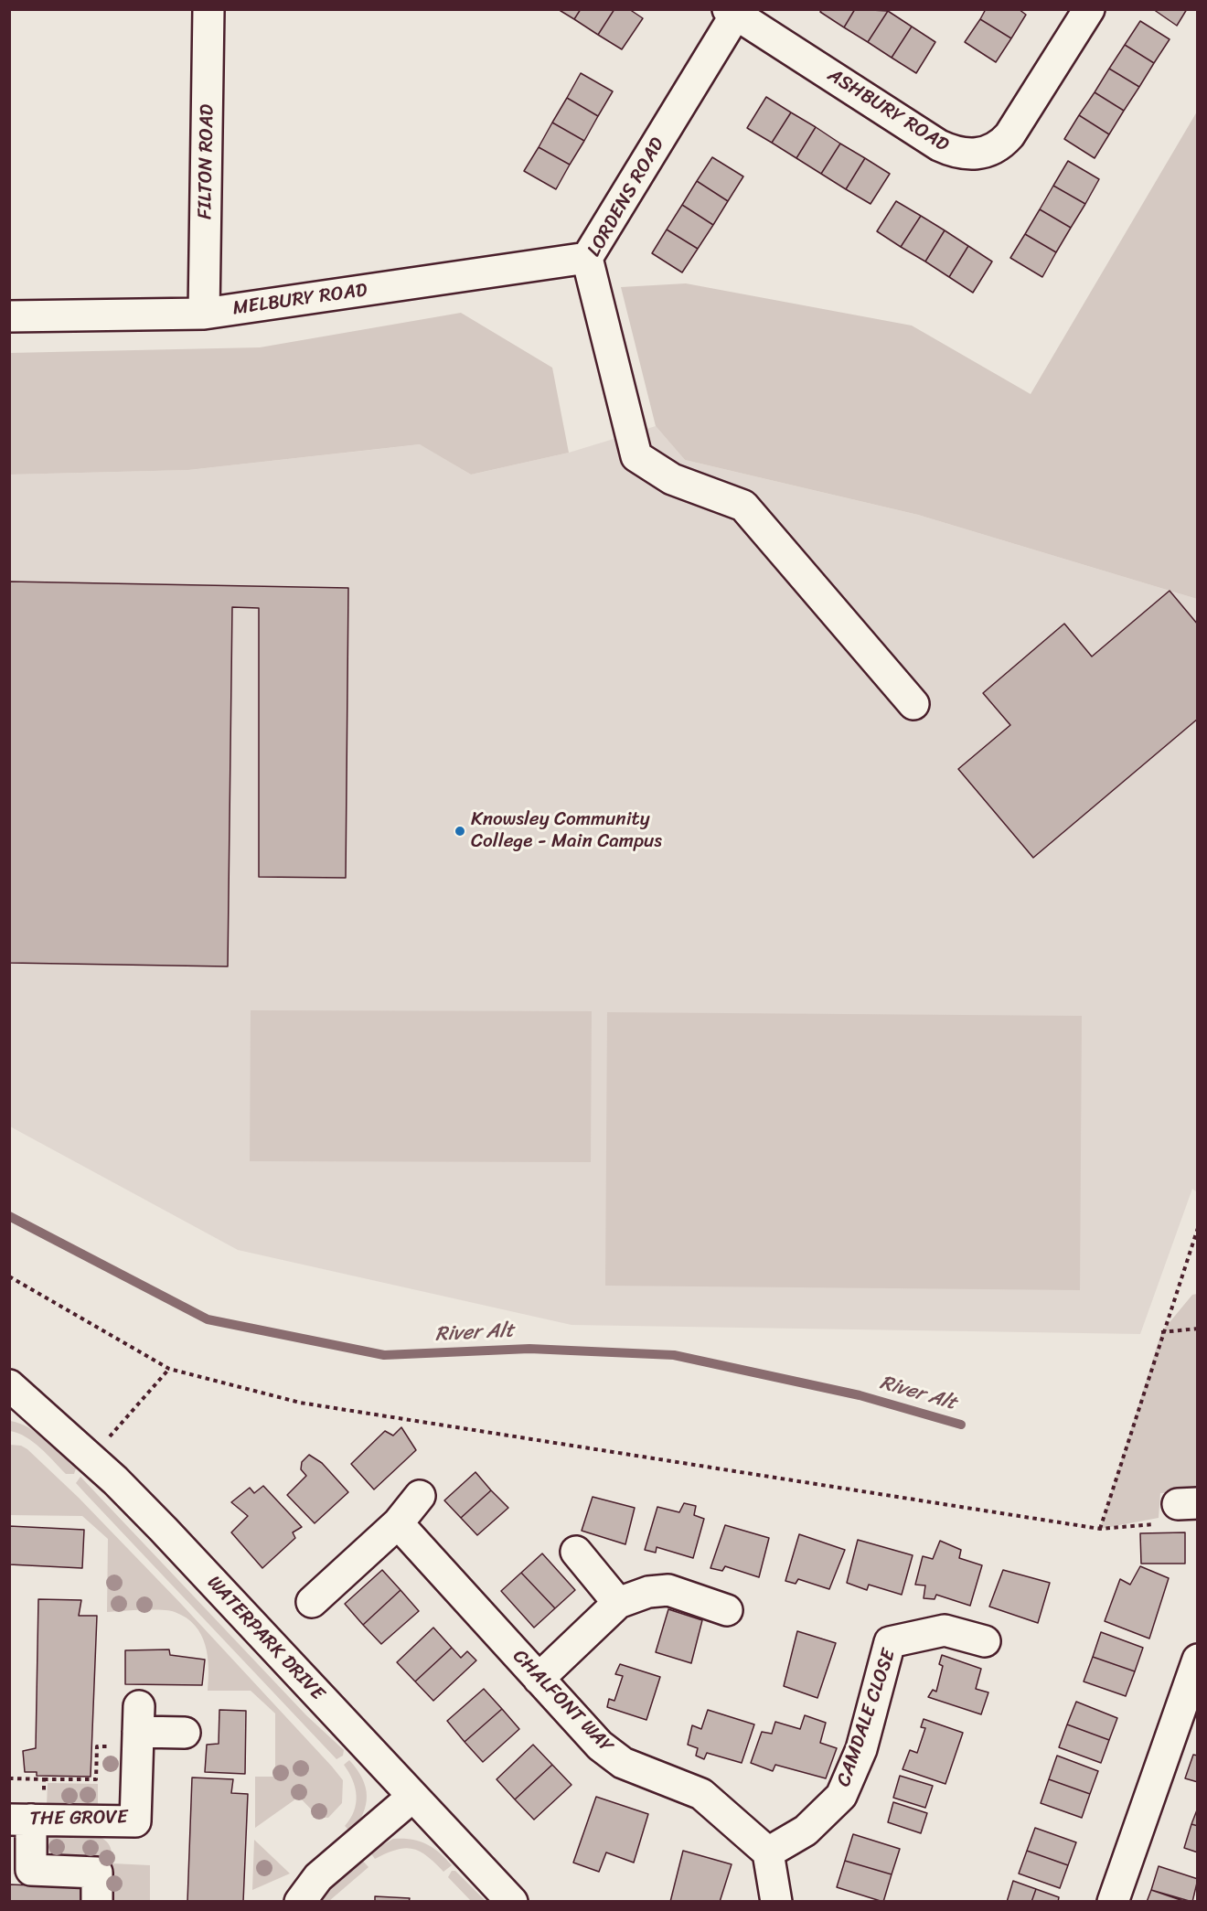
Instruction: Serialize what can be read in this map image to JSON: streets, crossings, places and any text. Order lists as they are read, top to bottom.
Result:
{
  "streets": {
    "street": [
      "ASHBURY ROAD",
      "FILTON ROAD",
      "LORDENS ROAD",
      "MELBURY ROAD",
      "WATERPARK DRIVE",
      "CHALFONT WAY",
      "CAMDALE CLOSE",
      "THE GROVE"
    ]
  },
  "crossings": [
    ["ASHBURY ROAD", "LORDENS ROAD"],
    ["FILTON ROAD", "MELBURY ROAD"],
    ["LORDENS ROAD", "MELBURY ROAD"],
    ["CHALFONT WAY", "CAMDALE CLOSE"]
  ],
  "water": ["River Alt"],
  "places": ["Knowsley Community College - Main Campus"]
}
